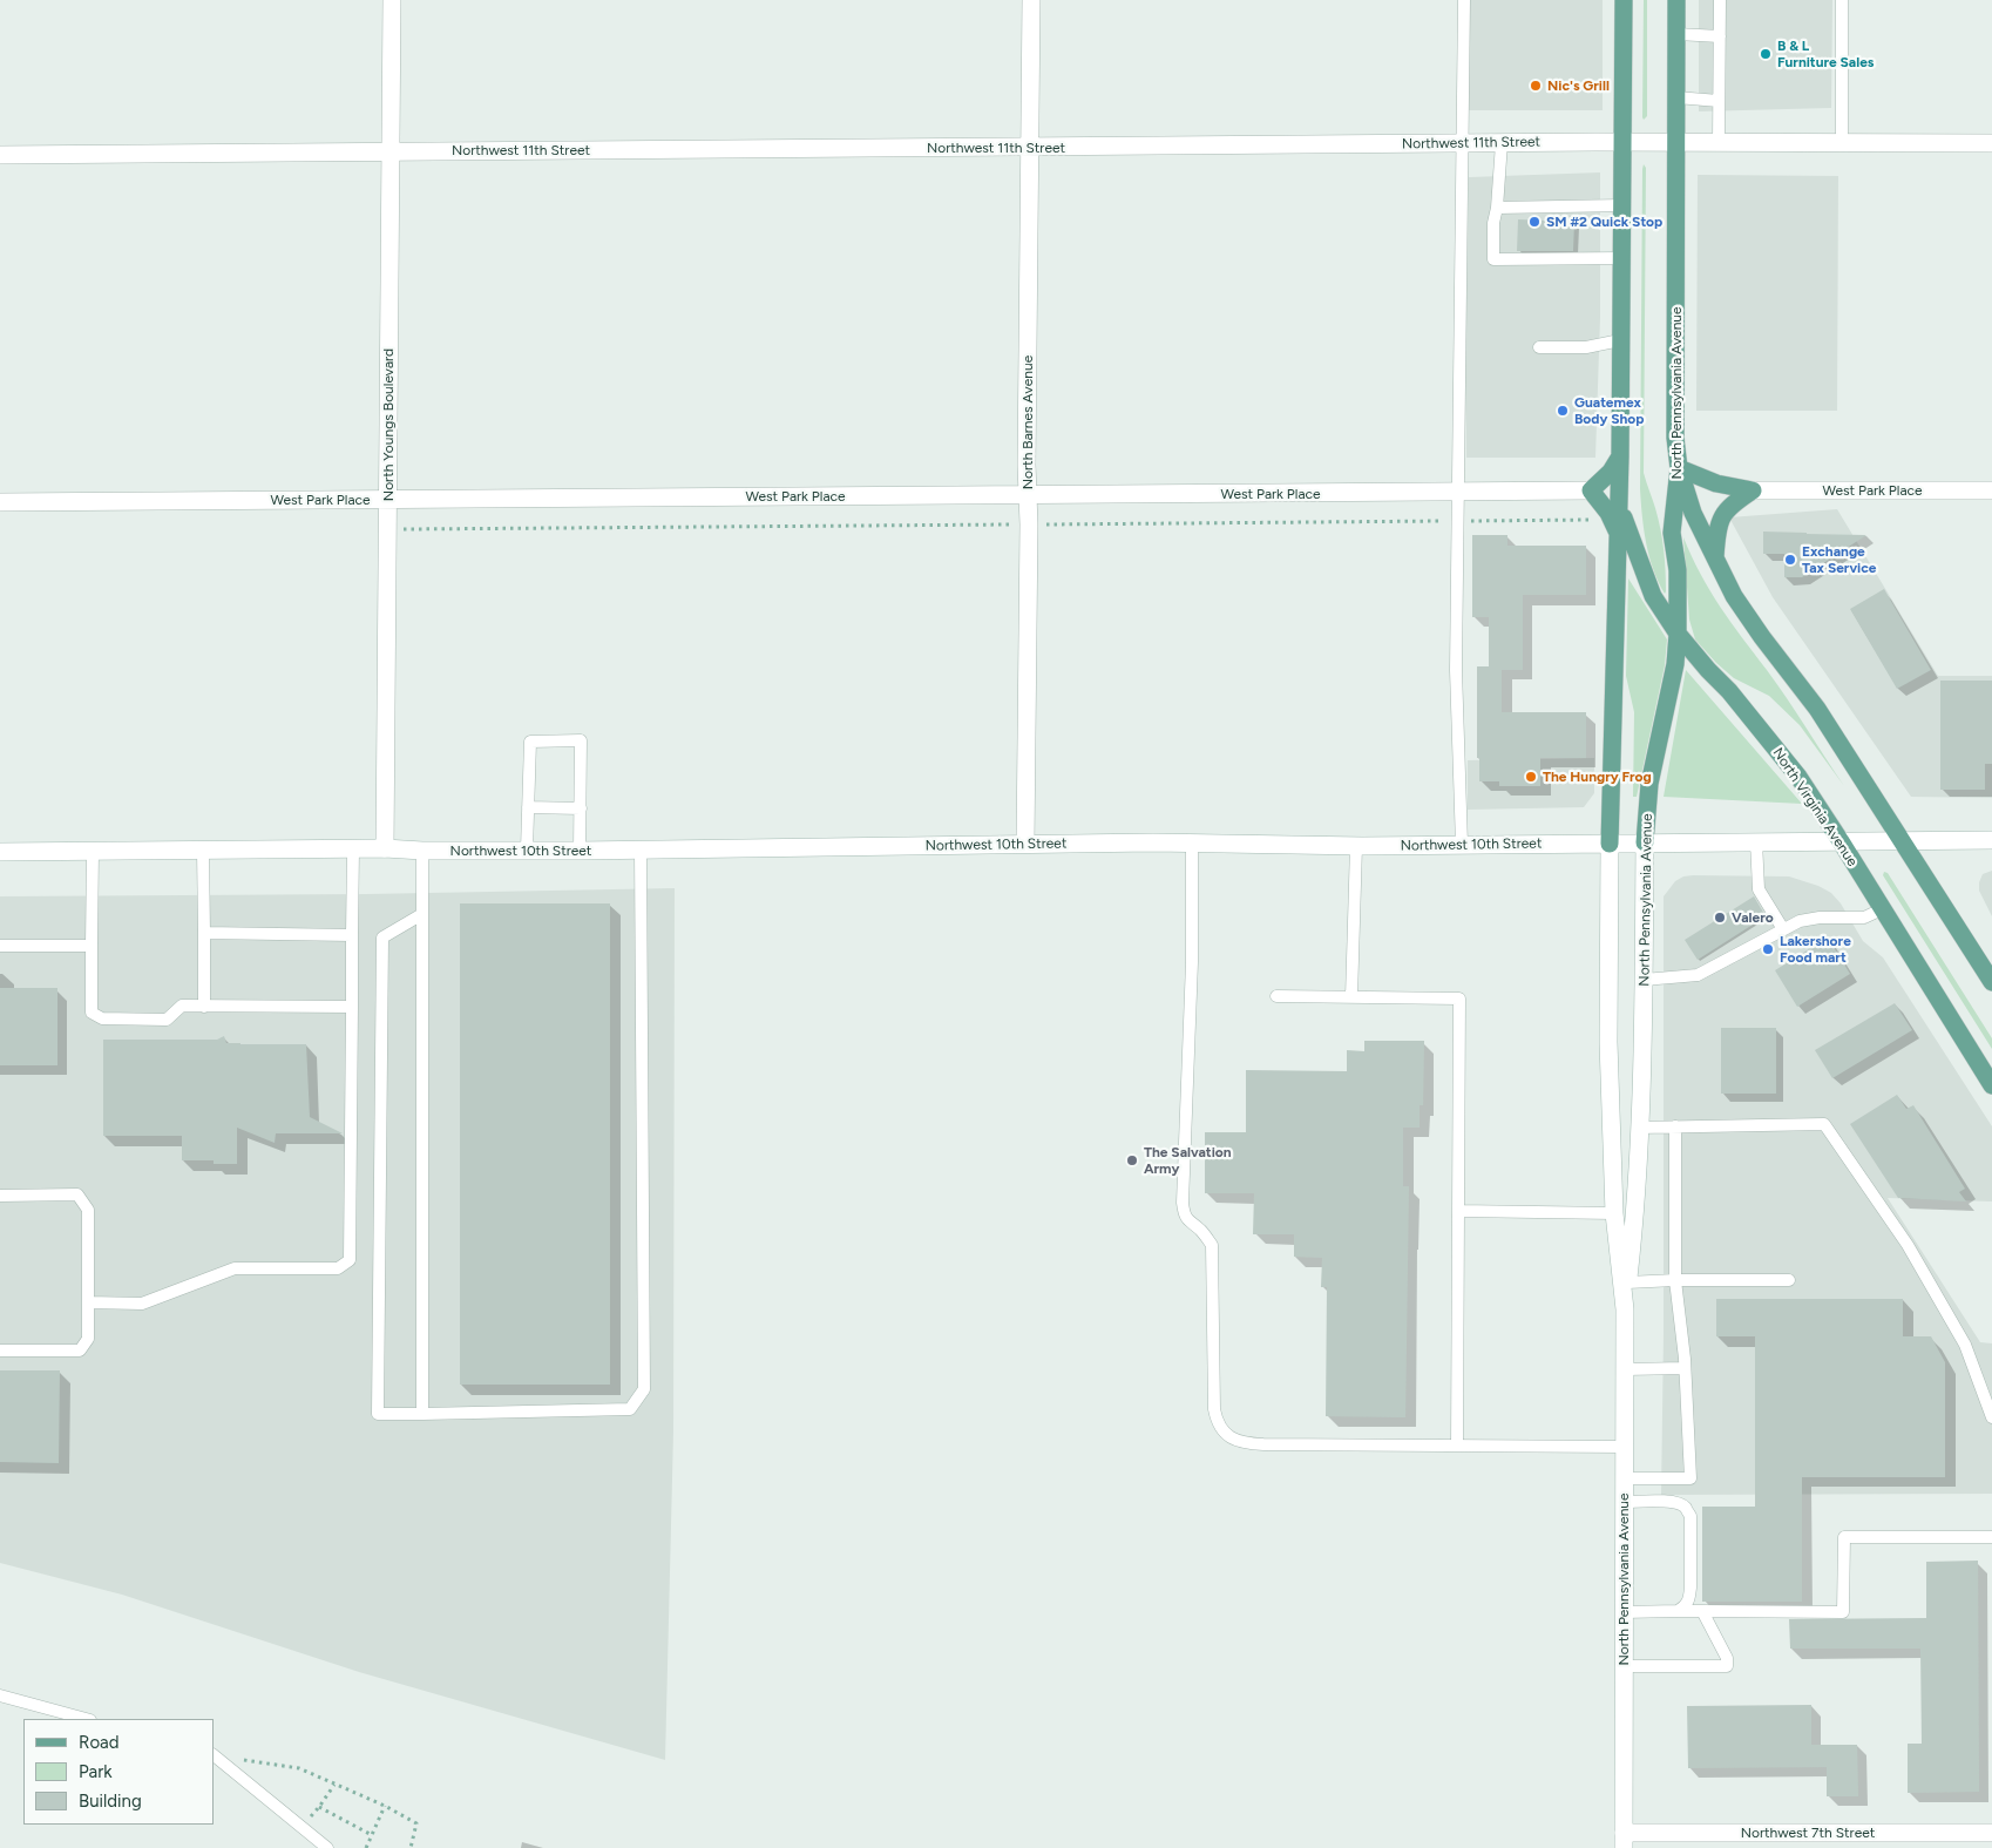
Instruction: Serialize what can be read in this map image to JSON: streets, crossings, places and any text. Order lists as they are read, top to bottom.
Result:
{
  "streets": {
    "main road": ["North Pennsylvania Avenue", "North Virginia Avenue"],
    "street": [
      "Northwest 11th Street",
      "North Barnes Avenue",
      "North Youngs Boulevard",
      "West Park Place",
      "Northwest 10th Street",
      "Northwest 7th Street"
    ]
  },
  "crossings": [
    ["Northwest 11th Street", "North Pennsylvania Avenue"],
    ["Northwest 11th Street", "North Barnes Avenue"],
    ["Northwest 11th Street", "North Youngs Boulevard"],
    ["North Pennsylvania Avenue", "North Virginia Avenue"],
    ["North Pennsylvania Avenue", "Northwest 10th Street"],
    ["North Pennsylvania Avenue", "Northwest 7th Street"],
    ["North Barnes Avenue", "West Park Place"],
    ["North Barnes Avenue", "Northwest 10th Street"],
    ["North Youngs Boulevard", "West Park Place"],
    ["North Youngs Boulevard", "Northwest 10th Street"],
    ["North Virginia Avenue", "Northwest 10th Street"]
  ],
  "places": [
    "B & L Furniture Sales",
    "Nic's Grill",
    "SM #2 Quick Stop",
    "Guatemex Body Shop",
    "Exchange Tax Service",
    "The Hungry Frog",
    "Valero",
    "Lakershore Food mart",
    "The Salvation Army"
  ],
  "legend": ["Road", "Park", "Building"]
}
